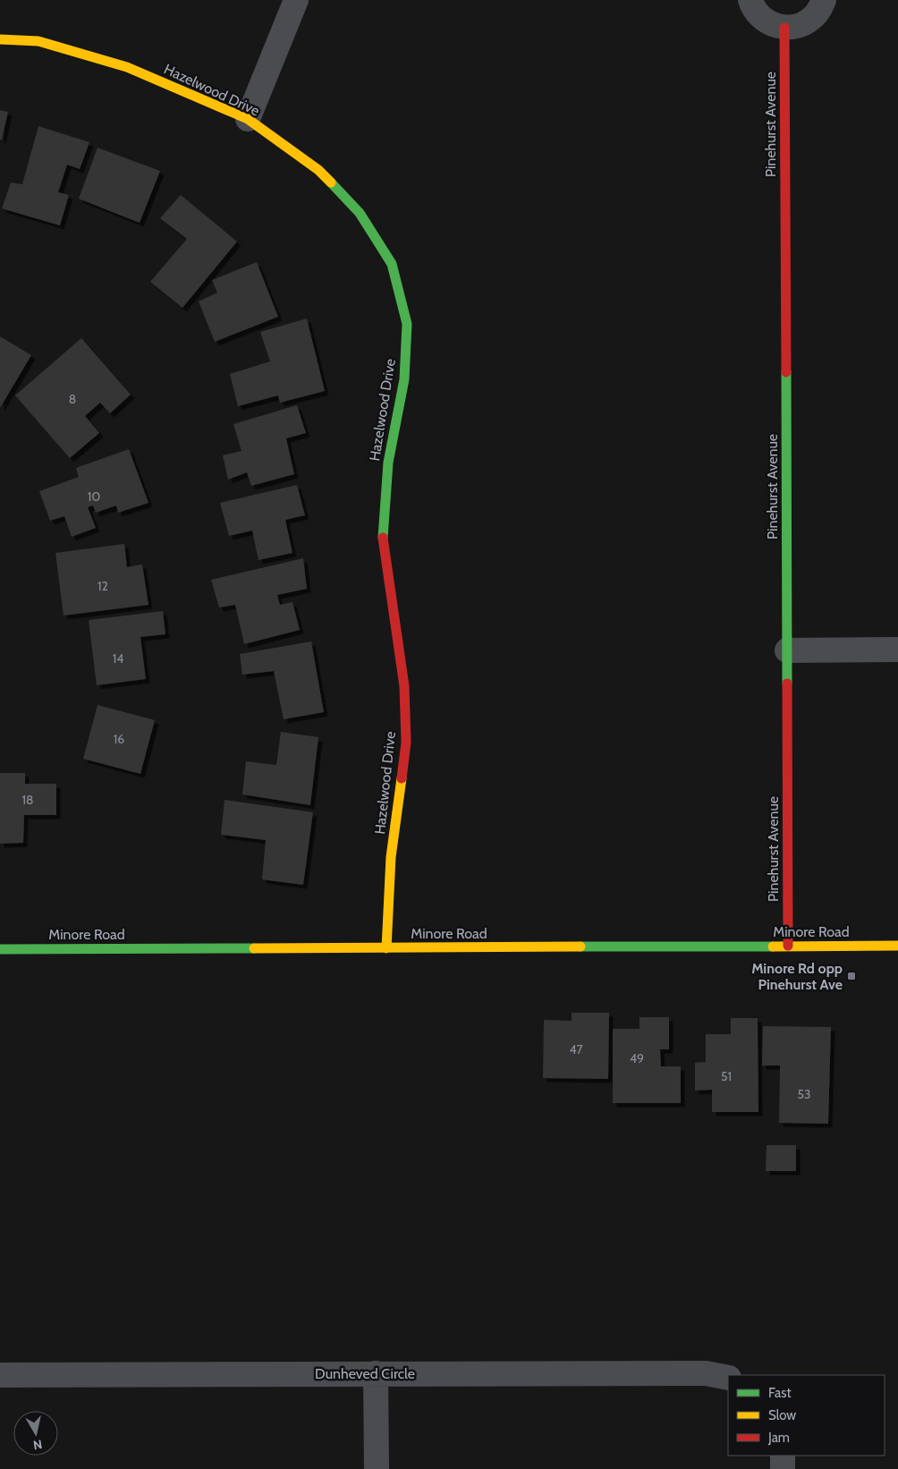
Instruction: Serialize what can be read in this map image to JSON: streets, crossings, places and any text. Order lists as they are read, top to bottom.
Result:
{
  "streets": {
    "street": [
      "Hazelwood Drive",
      "Pinehurst Avenue",
      "Minore Road",
      "Dunheved Circle"
    ]
  },
  "crossings": [
    ["Hazelwood Drive", "Minore Road"],
    ["Pinehurst Avenue", "Minore Road"]
  ],
  "places": {
    "transit": ["Minore Rd opp Pinehurst Ave"]
  },
  "house_numbers": [
    "8",
    "10",
    "12",
    "14",
    "16",
    "18",
    "47",
    "49",
    "51",
    "53"
  ],
  "legend": ["Fast", "Slow", "Jam"],
  "north": "bottom"
}
